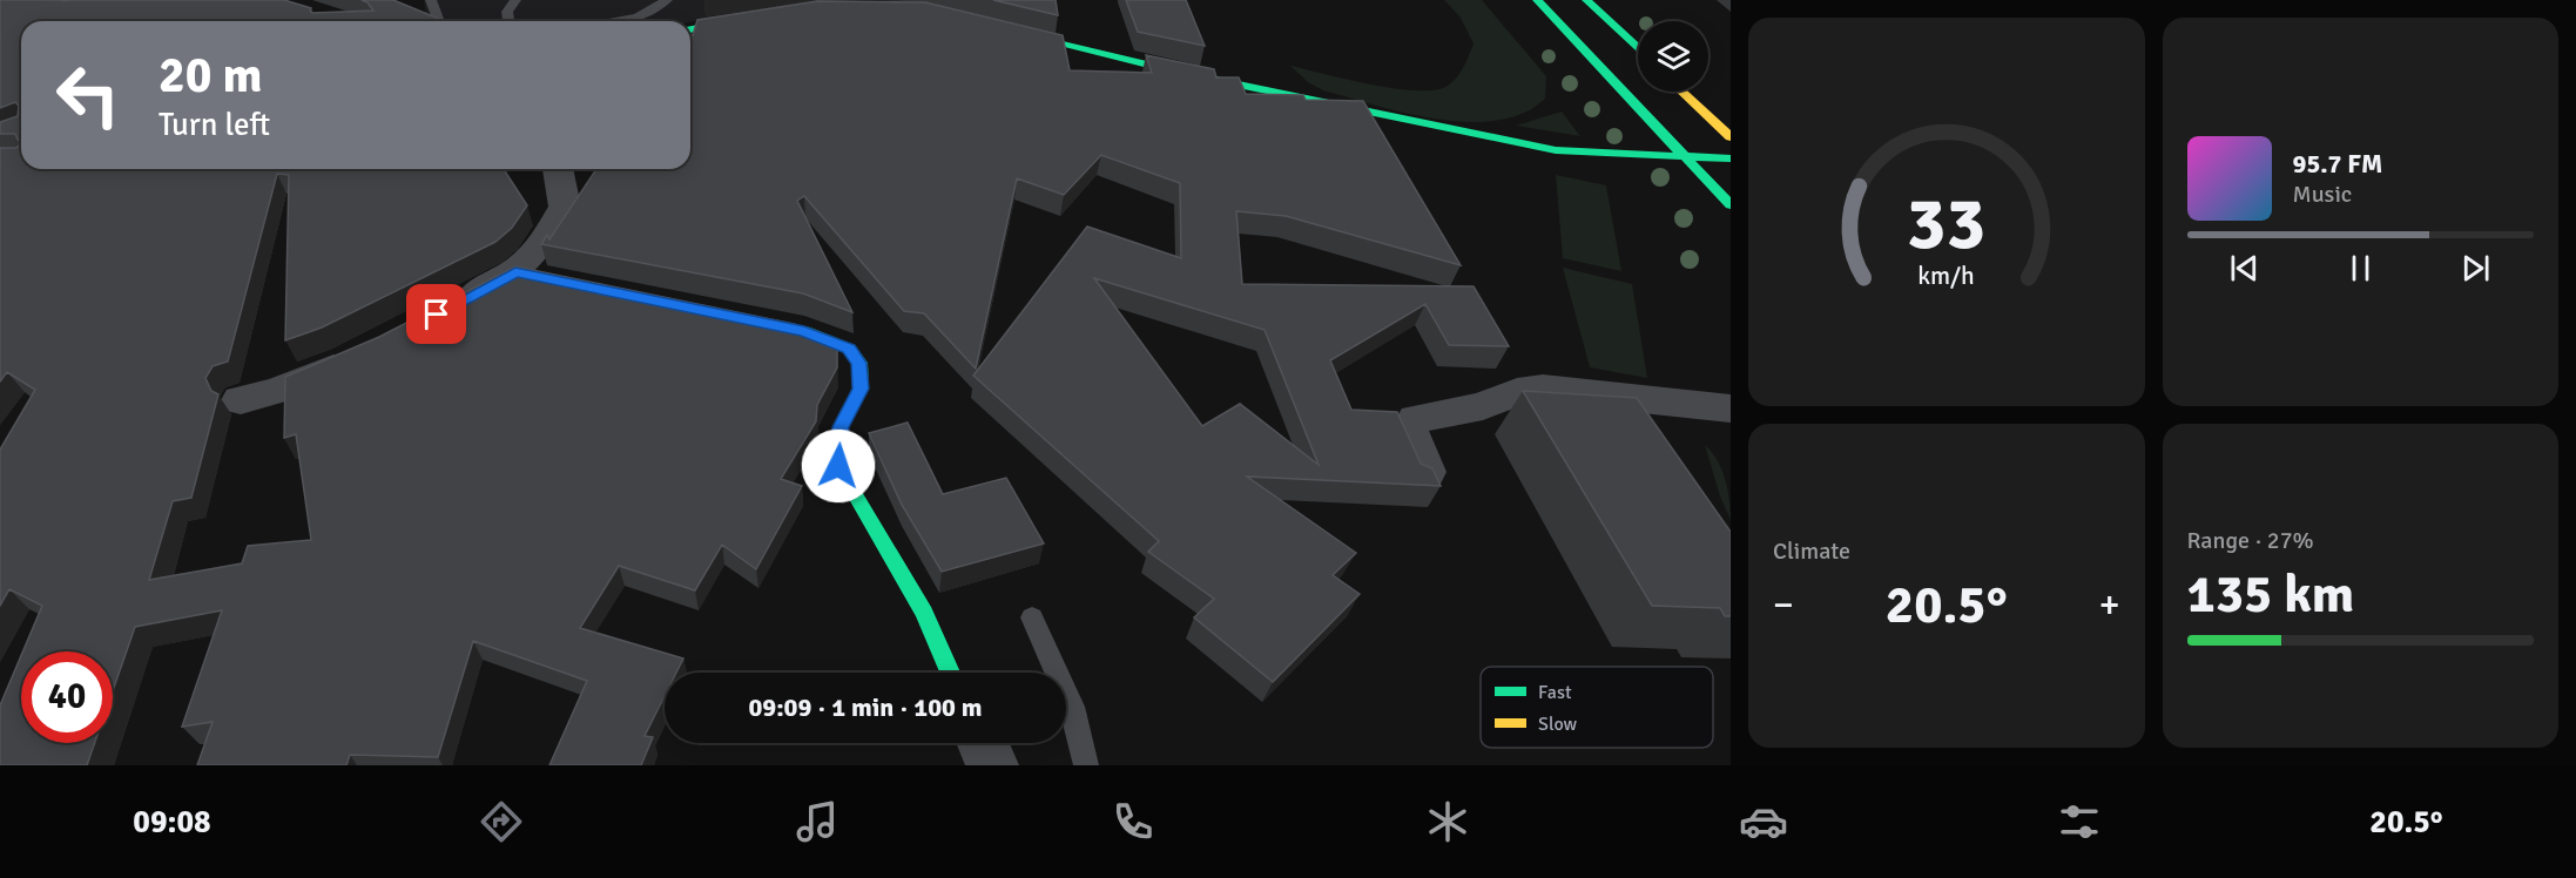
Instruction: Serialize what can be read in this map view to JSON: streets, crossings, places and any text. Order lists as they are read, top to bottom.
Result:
{
  "legend": ["Fast", "Slow"],
  "page": {
    "turn": ["20 m", "Turn left"],
    "song": ["95.7 FM", "Music"],
    "tile": [
      "Climate",
      ["Range · 27%", "135 km"]
    ],
    "heat": ["−", "20.5°", "+"],
    "limit": "40",
    "trip": "09:09 · 1 min · 100 m",
    "tabs": ["09:08", "20.5°"],
    "gauge": ["33", "km/h"]
  }
}
